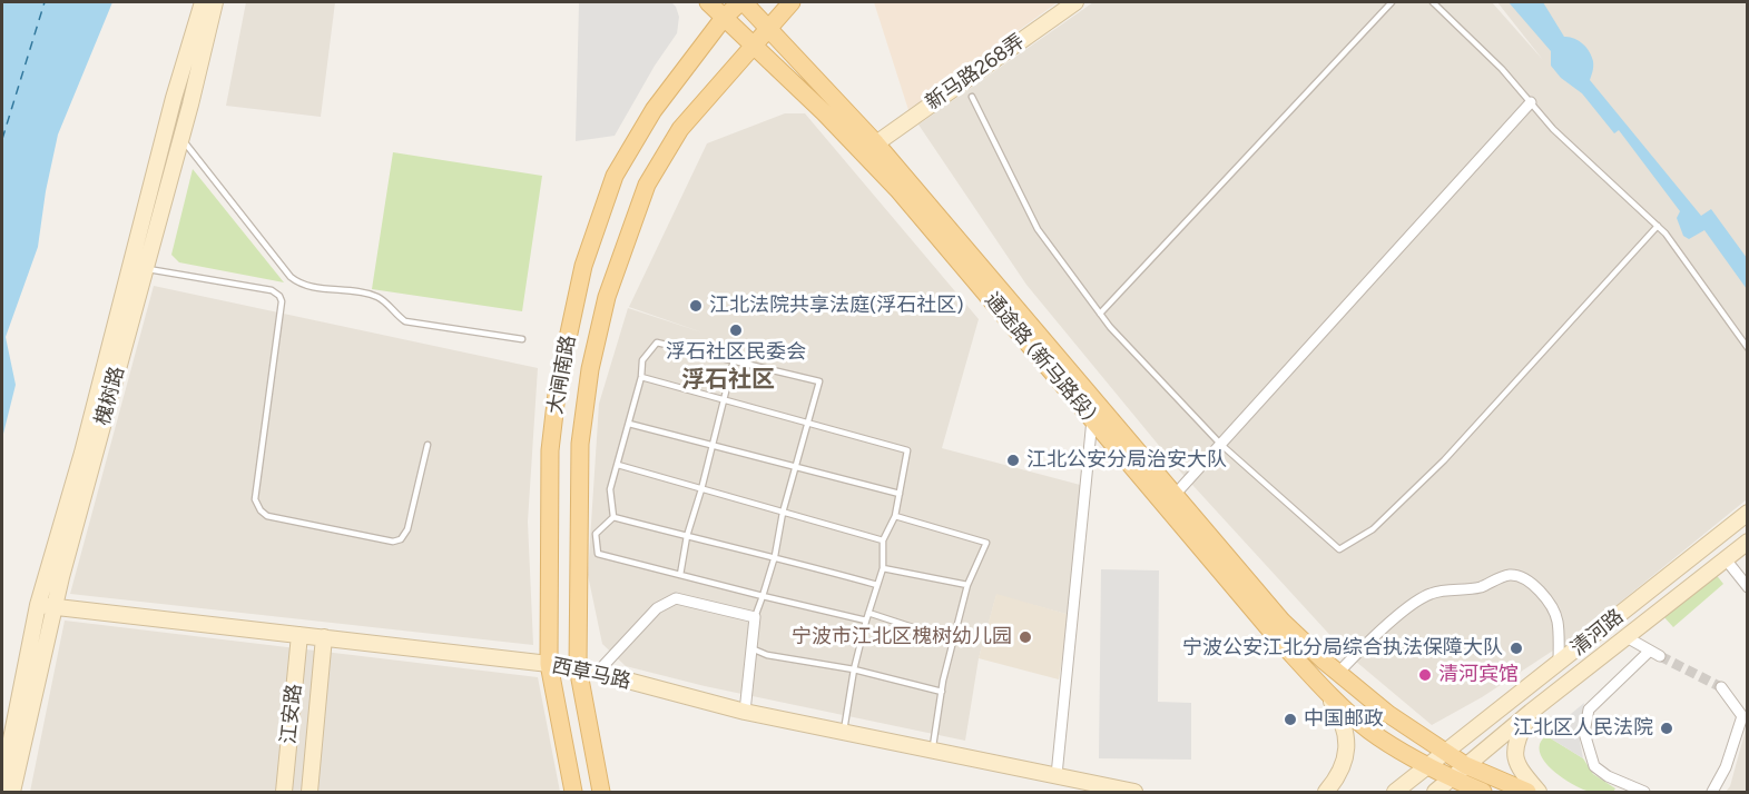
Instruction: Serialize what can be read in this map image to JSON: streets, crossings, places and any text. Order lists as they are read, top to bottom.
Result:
{
  "streets": {
    "main road": [
      "新马路268弄",
      "通途路 (新马路段)",
      "大闸南路",
      "槐树路",
      "清河路",
      "西草马路",
      "江安路"
    ]
  },
  "crossings": [
    ["新马路268弄", "通途路 (新马路段)"],
    ["通途路 (新马路段)", "大闸南路"],
    ["通途路 (新马路段)", "清河路"],
    ["大闸南路", "西草马路"],
    ["槐树路", "西草马路"],
    ["西草马路", "江安路"]
  ],
  "districts": ["浮石社区"],
  "places": [
    "江北法院共享法庭(浮石社区)",
    "浮石社区民委会",
    "江北公安分局治安大队",
    "宁波市江北区槐树幼儿园",
    "宁波公安江北分局综合执法保障大队",
    "清河宾馆",
    "中国邮政",
    "江北区人民法院"
  ]
}
